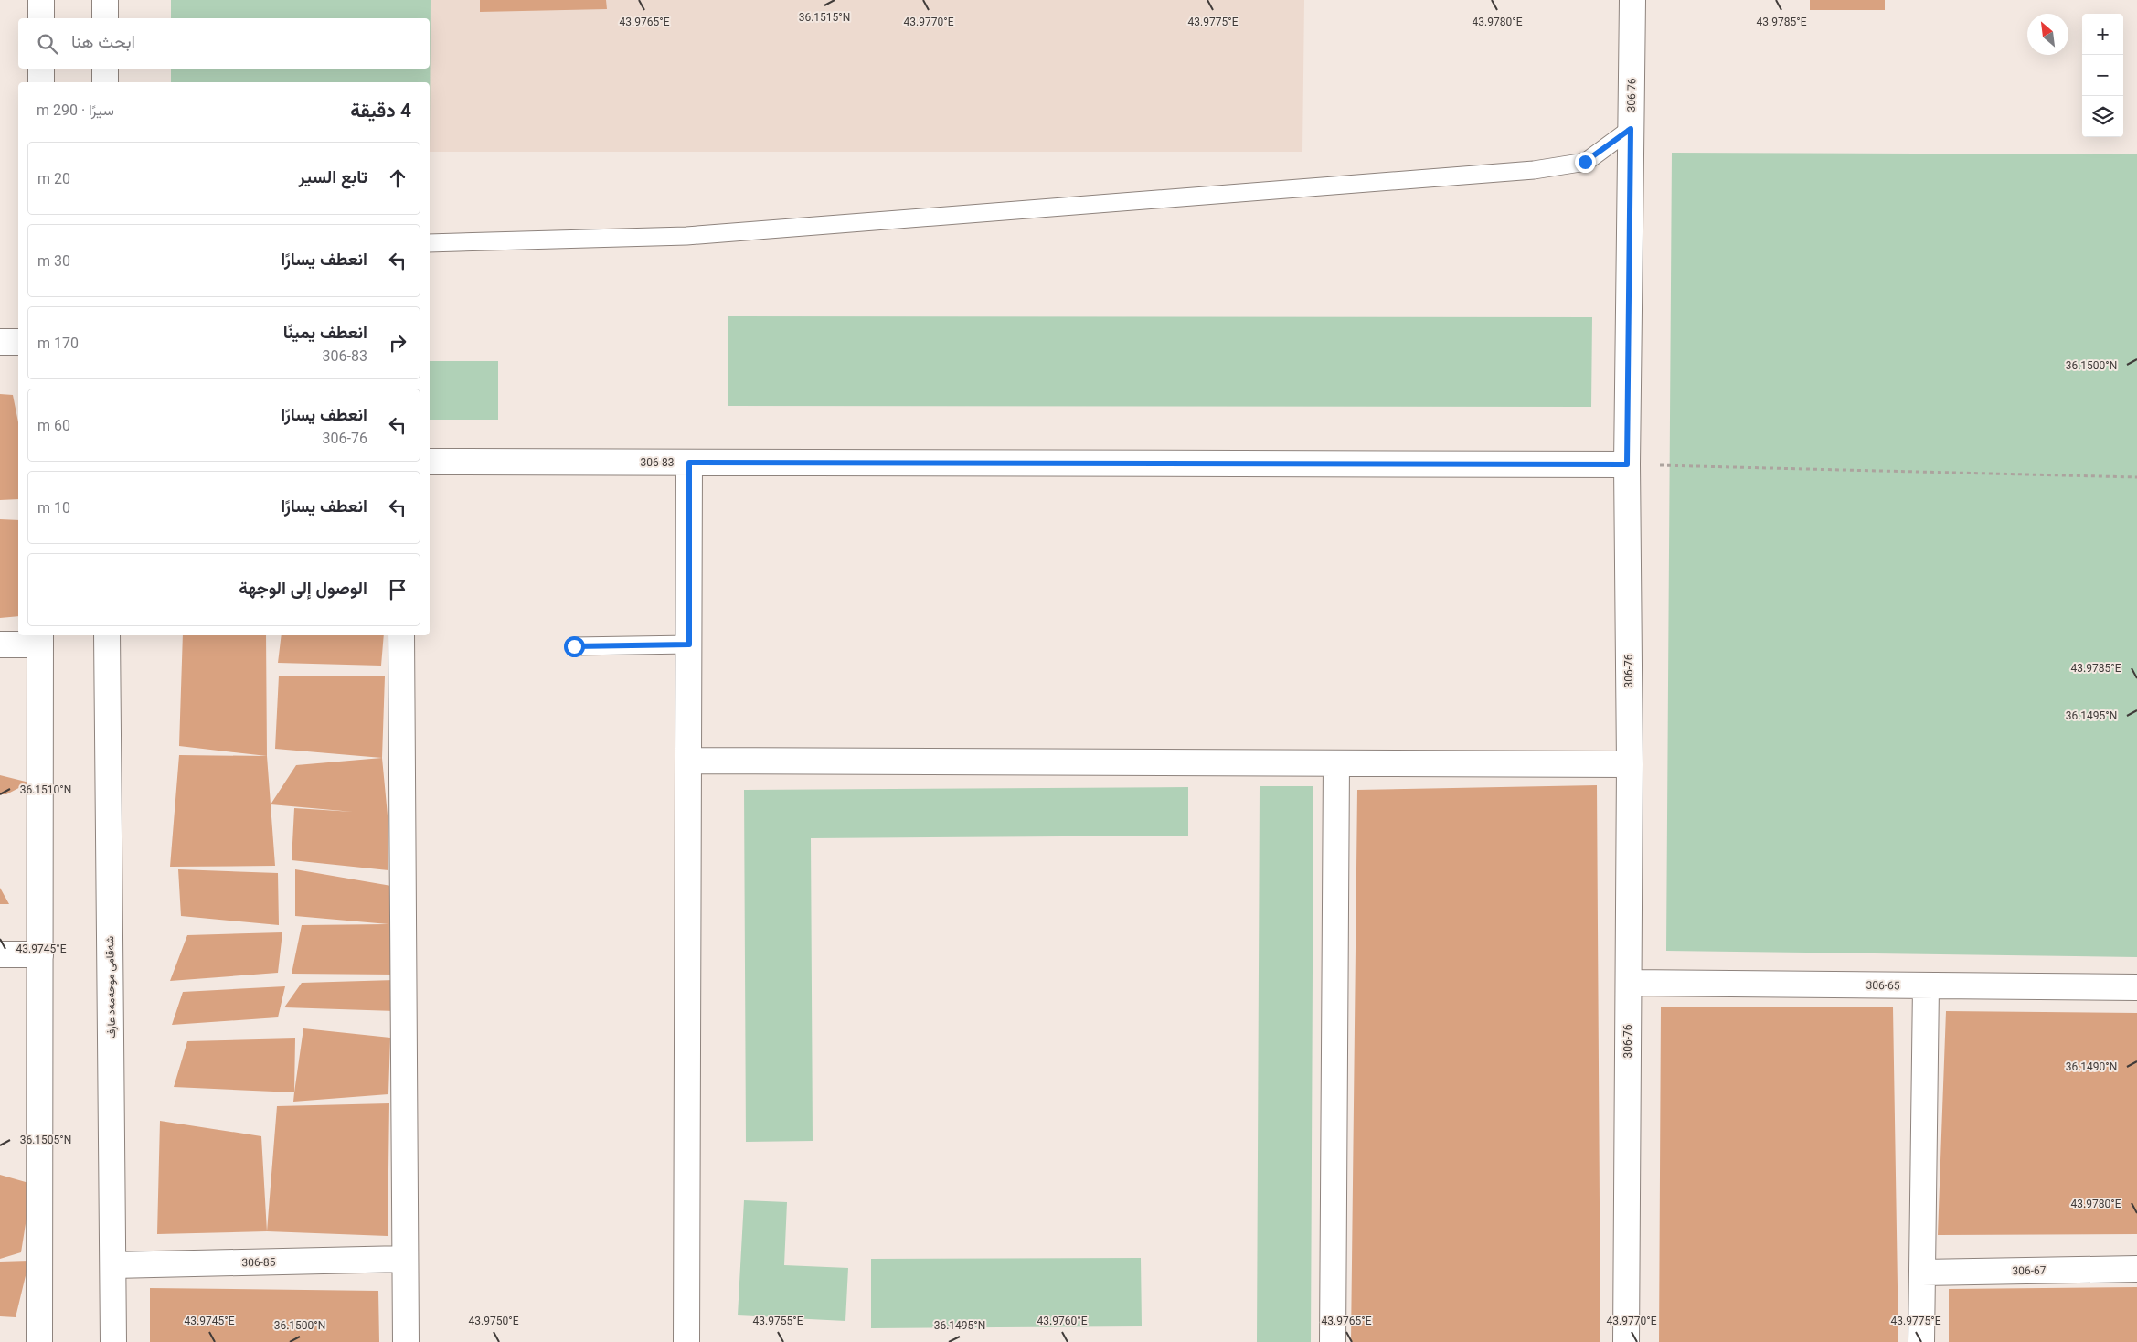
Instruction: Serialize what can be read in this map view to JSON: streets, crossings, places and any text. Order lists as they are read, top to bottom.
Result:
{
  "streets": {
    "street": [
      "306-76",
      "306-83",
      "306-65",
      "شەقامی موحەمەد عارف",
      "306-85",
      "306-67"
    ]
  },
  "crossings": [
    ["306-76", "306-83"],
    ["306-76", "306-65"],
    ["شەقامی موحەمەد عارف", "306-85"]
  ],
  "north": "top left",
  "page": {
    "map_buttons": ["+", "−"],
    "search": "ابحث هنا",
    "heading": ["4 دقيقة", "سيرًا · 290 m"],
    "list": [
      ["تابع السير", "20 m"],
      ["انعطف يسارًا", "30 m"],
      ["انعطف يمينًا", "306-83", "170 m"],
      ["انعطف يسارًا", "306-76", "60 m"],
      ["انعطف يسارًا", "10 m"],
      "الوصول إلى الوجهة"
    ]
  },
  "coordinates": [
    "36.1515°N",
    "43.9765°E",
    "43.9770°E",
    "43.9775°E",
    "43.9780°E",
    "43.9785°E",
    "36.1500°N",
    "36.1495°N",
    "36.1510°N",
    "43.9745°E",
    "36.1490°N",
    "36.1505°N",
    "43.9750°E",
    "43.9755°E",
    "43.9760°E"
  ]
}
